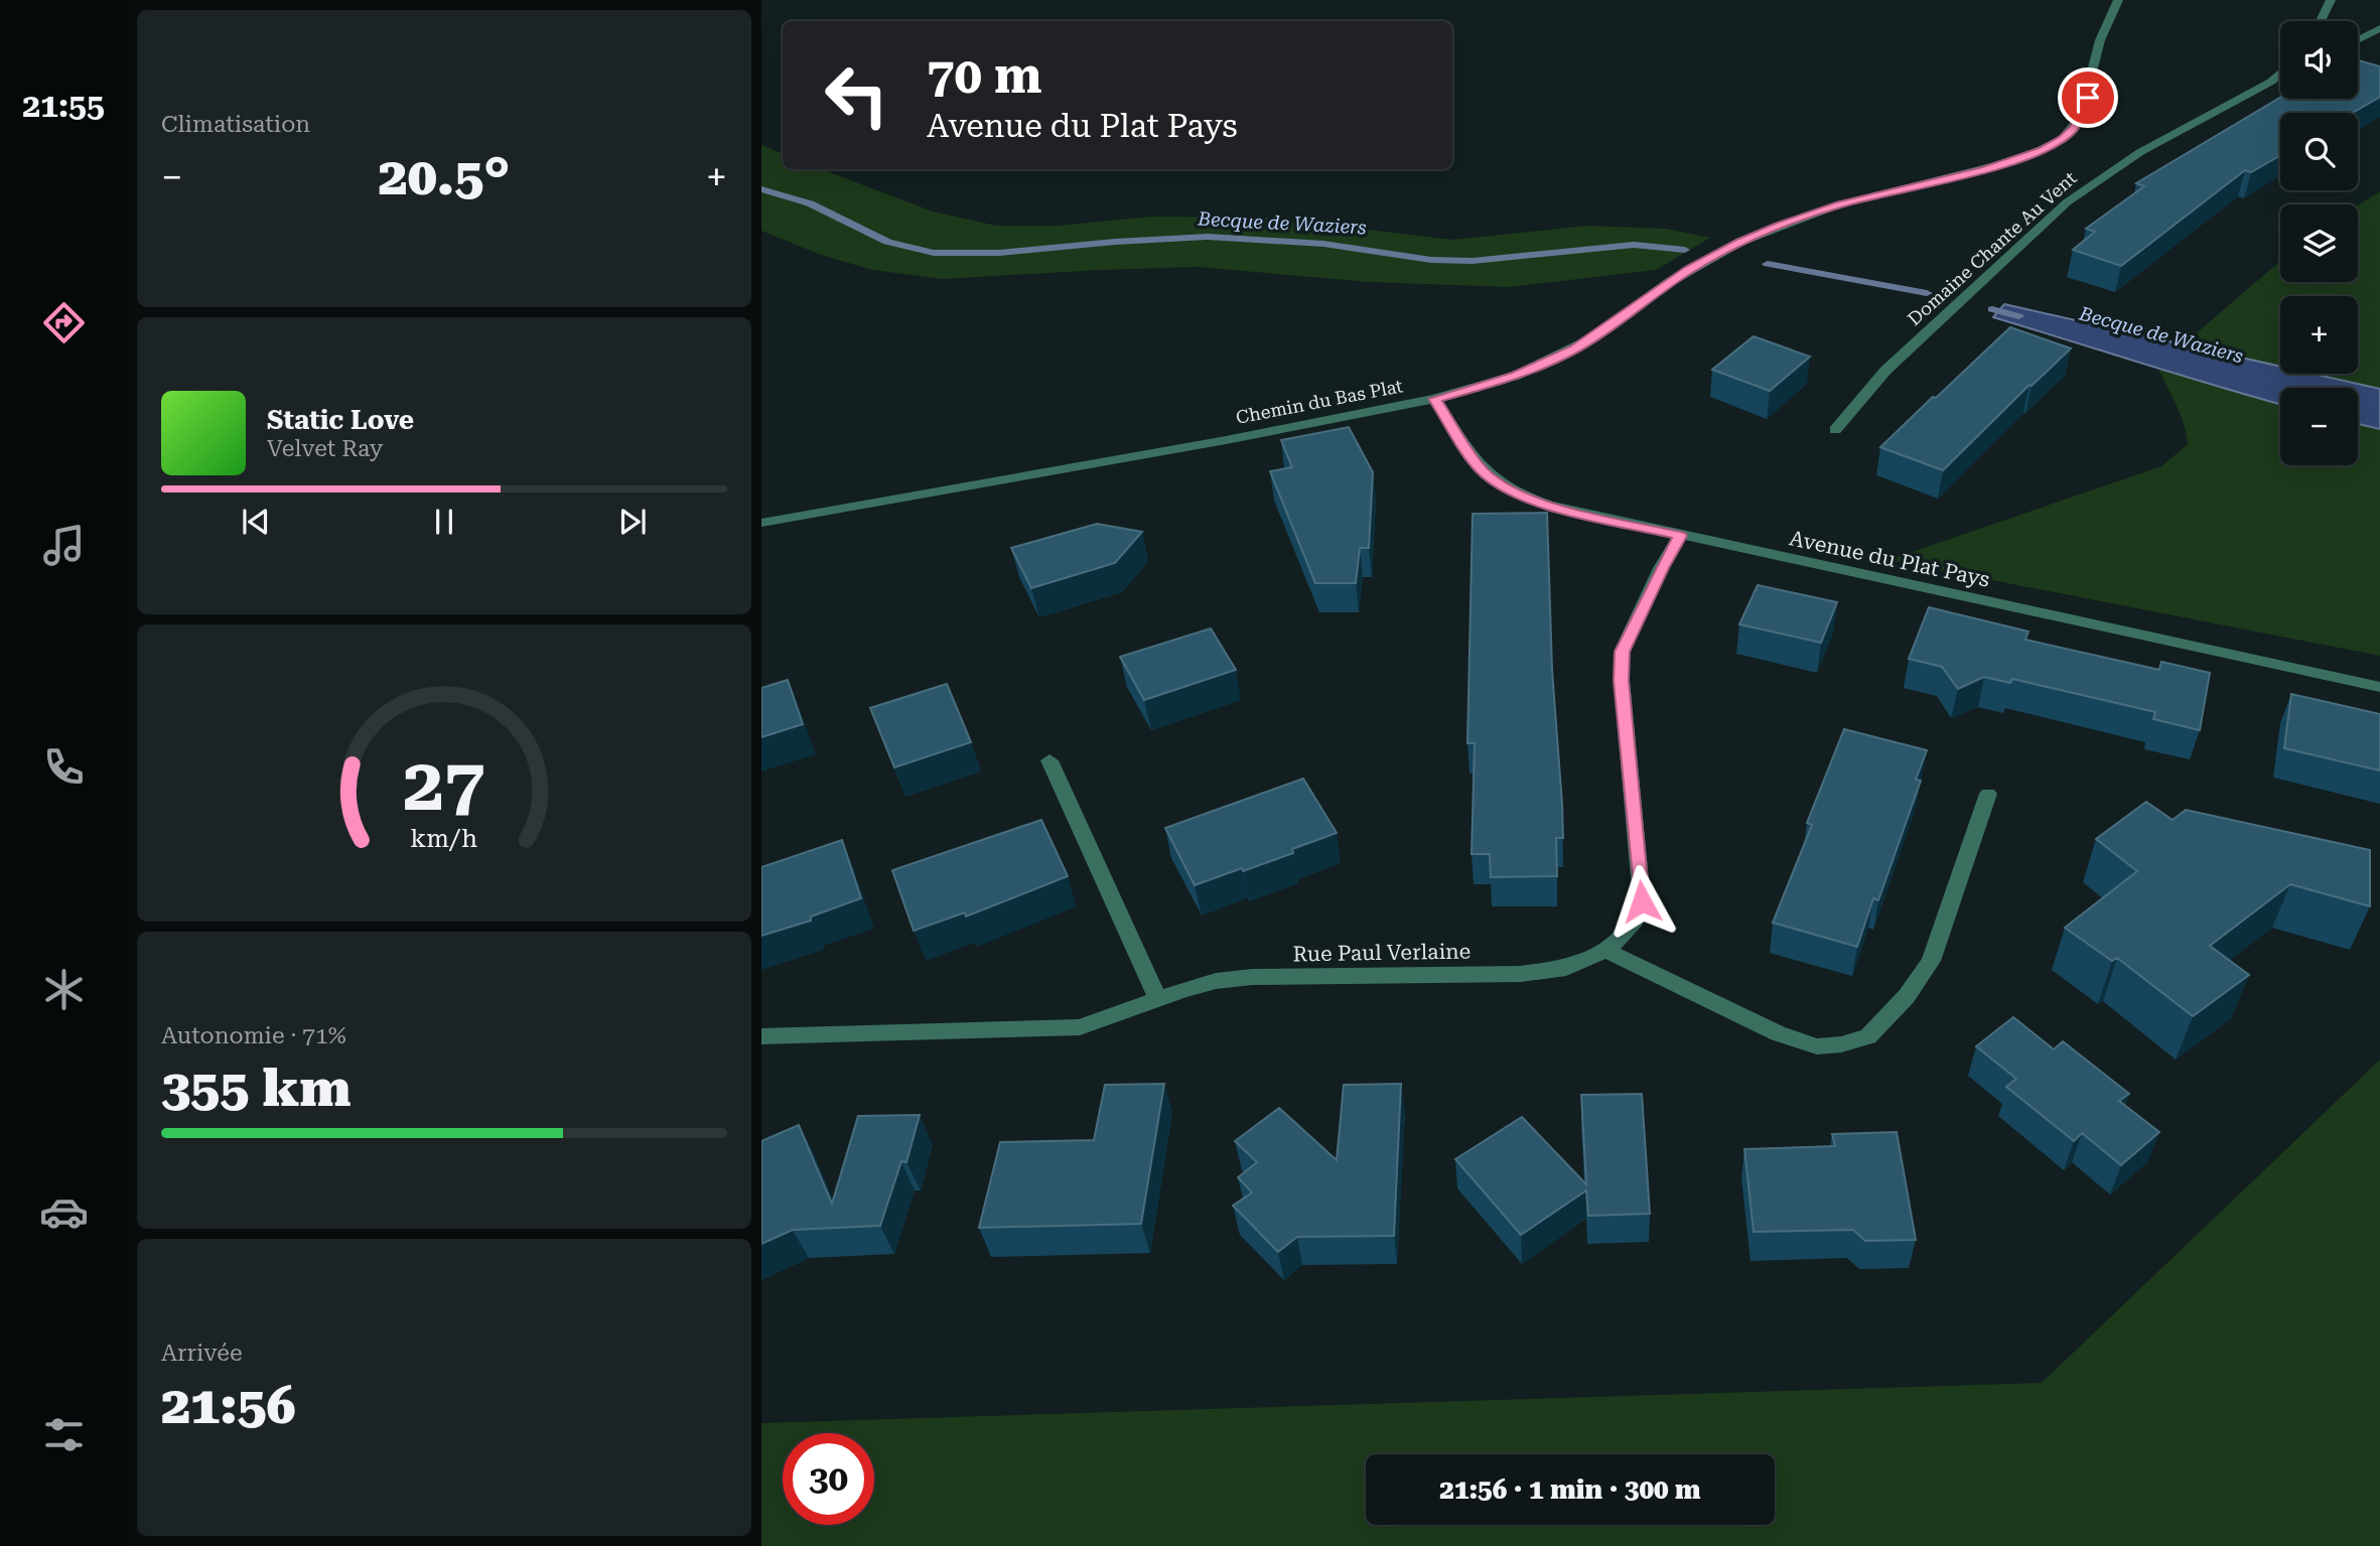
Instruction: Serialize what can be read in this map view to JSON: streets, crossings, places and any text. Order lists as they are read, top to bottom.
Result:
{
  "streets": {
    "street": [
      "Domaine Chante Au Vent",
      "Chemin du Bas Plat",
      "Avenue du Plat Pays",
      "Rue Paul Verlaine"
    ]
  },
  "crossings": [
    ["Chemin du Bas Plat", "Avenue du Plat Pays"],
    ["Avenue du Plat Pays", "Rue Paul Verlaine"]
  ],
  "water": ["Becque de Waziers"],
  "page": {
    "tabs": "21:55",
    "tile": [
      "Climatisation",
      ["Autonomie · 71%", "355 km"],
      ["Arrivée", "21:56"]
    ],
    "map_buttons": ["+", "−"],
    "turn": ["70 m", "Avenue du Plat Pays"],
    "heat": ["−", "20.5°", "+"],
    "song": ["Static Love", "Velvet Ray"],
    "limit": "30",
    "trip": "21:56 · 1 min · 300 m",
    "gauge": ["27", "km/h"]
  }
}
